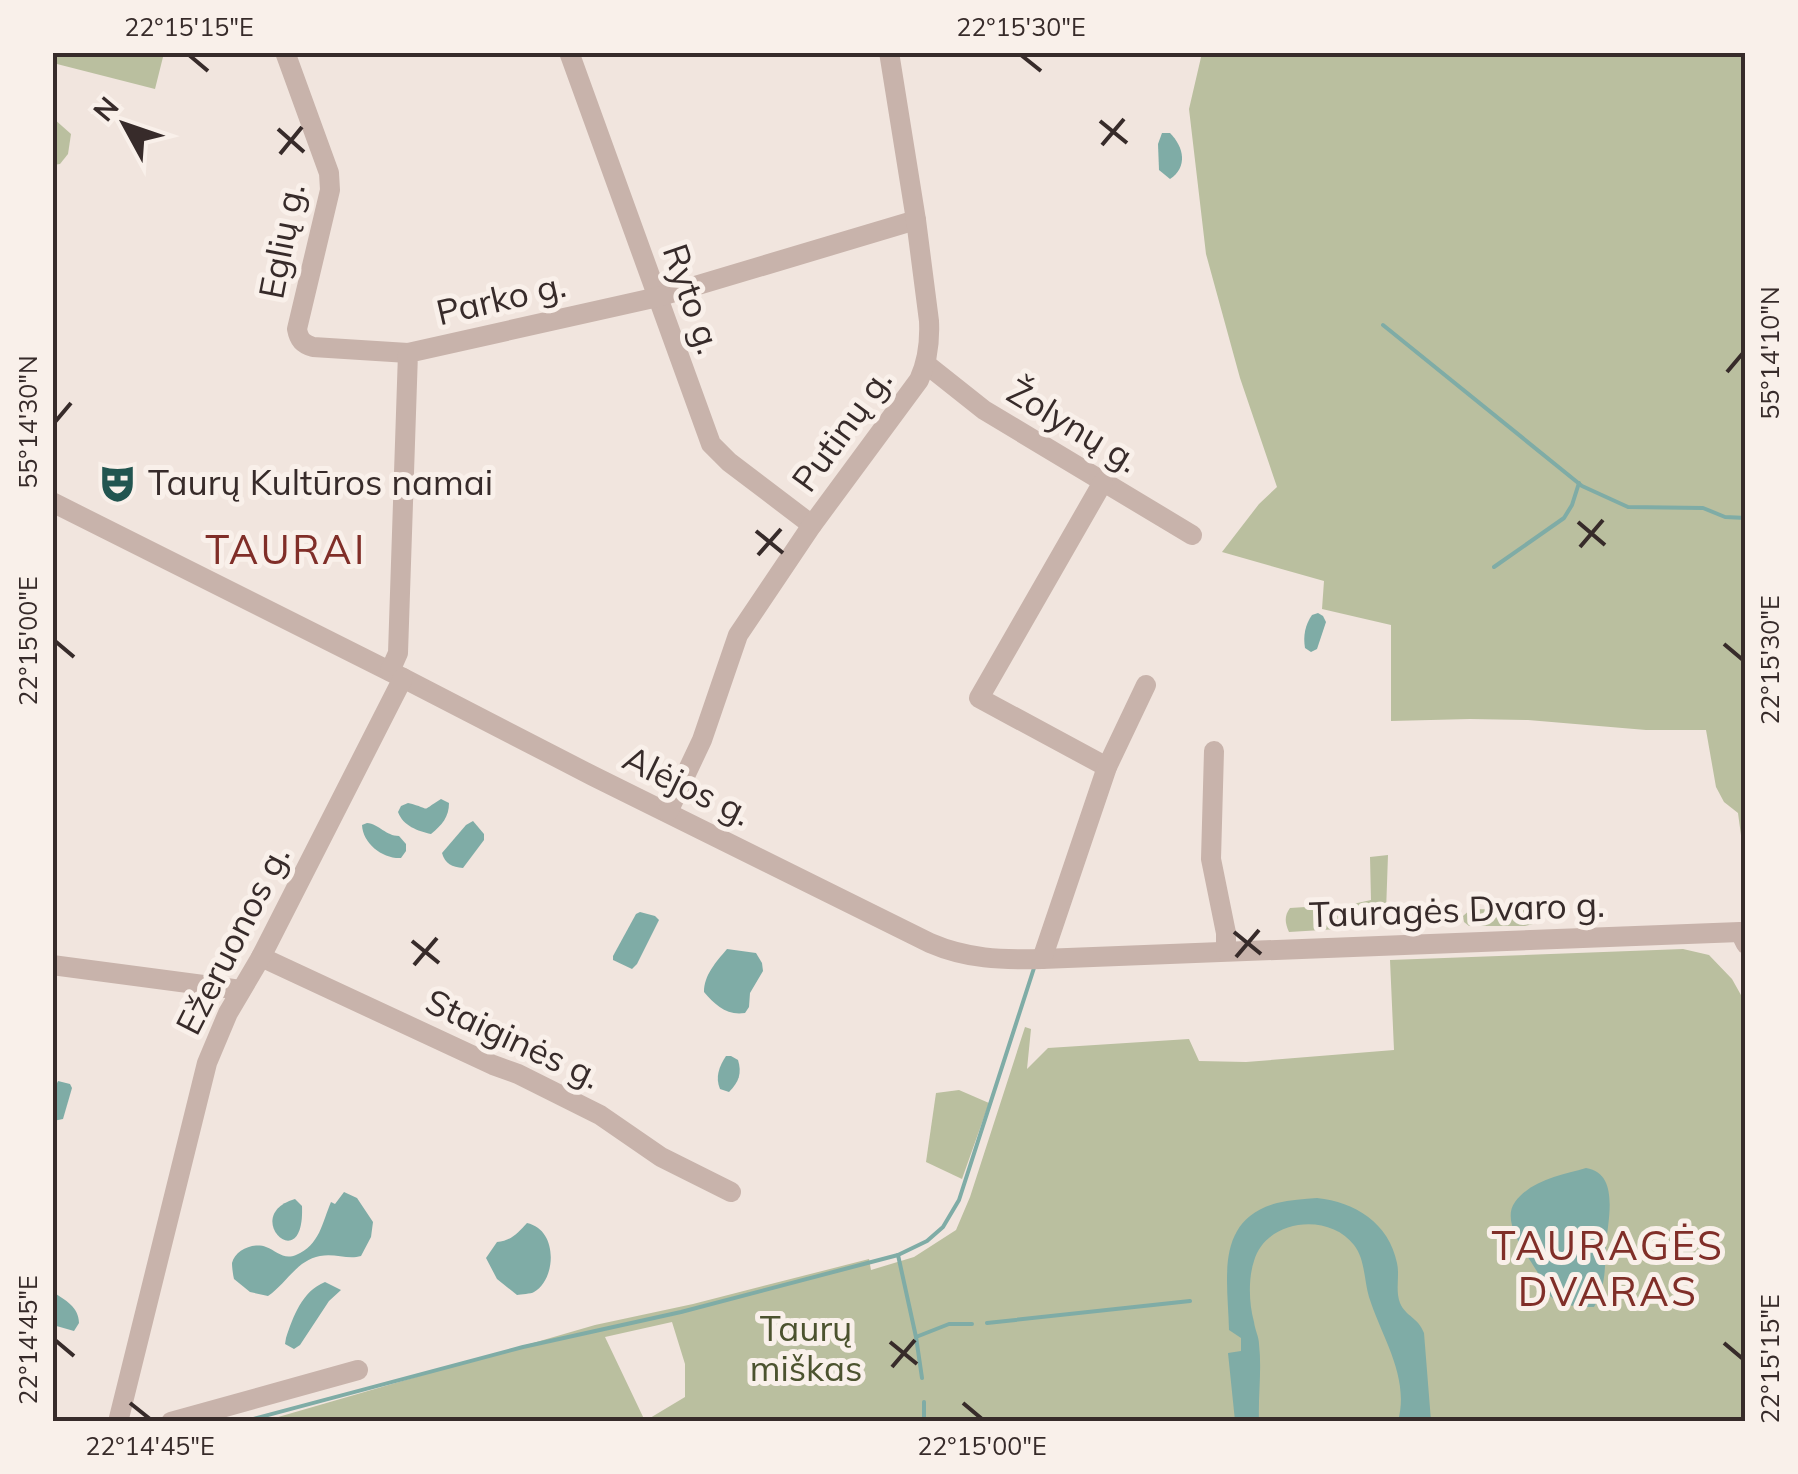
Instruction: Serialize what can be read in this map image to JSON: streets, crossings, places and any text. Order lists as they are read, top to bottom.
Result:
{
  "streets": {
    "street": [
      "Eglių g.",
      "Parko g.",
      "Ryto g.",
      "Žolynų g.",
      "Putinų g.",
      "Alėjos g.",
      "Tauragės Dvaro g.",
      "Ežeruonos g.",
      "Staiginės g."
    ]
  },
  "crossings": [
    ["Eglių g.", "Parko g."],
    ["Parko g.", "Ryto g."],
    ["Parko g.", "Putinų g."],
    ["Parko g.", "Alėjos g."],
    ["Parko g.", "Ežeruonos g."],
    ["Ryto g.", "Putinų g."],
    ["Žolynų g.", "Putinų g."],
    ["Putinų g.", "Alėjos g."],
    ["Alėjos g.", "Tauragės Dvaro g."],
    ["Alėjos g.", "Ežeruonos g."],
    ["Ežeruonos g.", "Staiginės g."]
  ],
  "districts": ["TAURAI", "TAURAGĖS DVARAS"],
  "parks": ["Taurų miškas"],
  "places": {
    "theatre": ["Taurų Kultūros namai"]
  },
  "north": "top left",
  "coordinates": [
    "22°15'15\"E",
    "22°15'30\"E",
    "55°14'10\"N",
    "55°14'30\"N",
    "22°15'00\"E",
    "22°14'45\"E"
  ]
}
